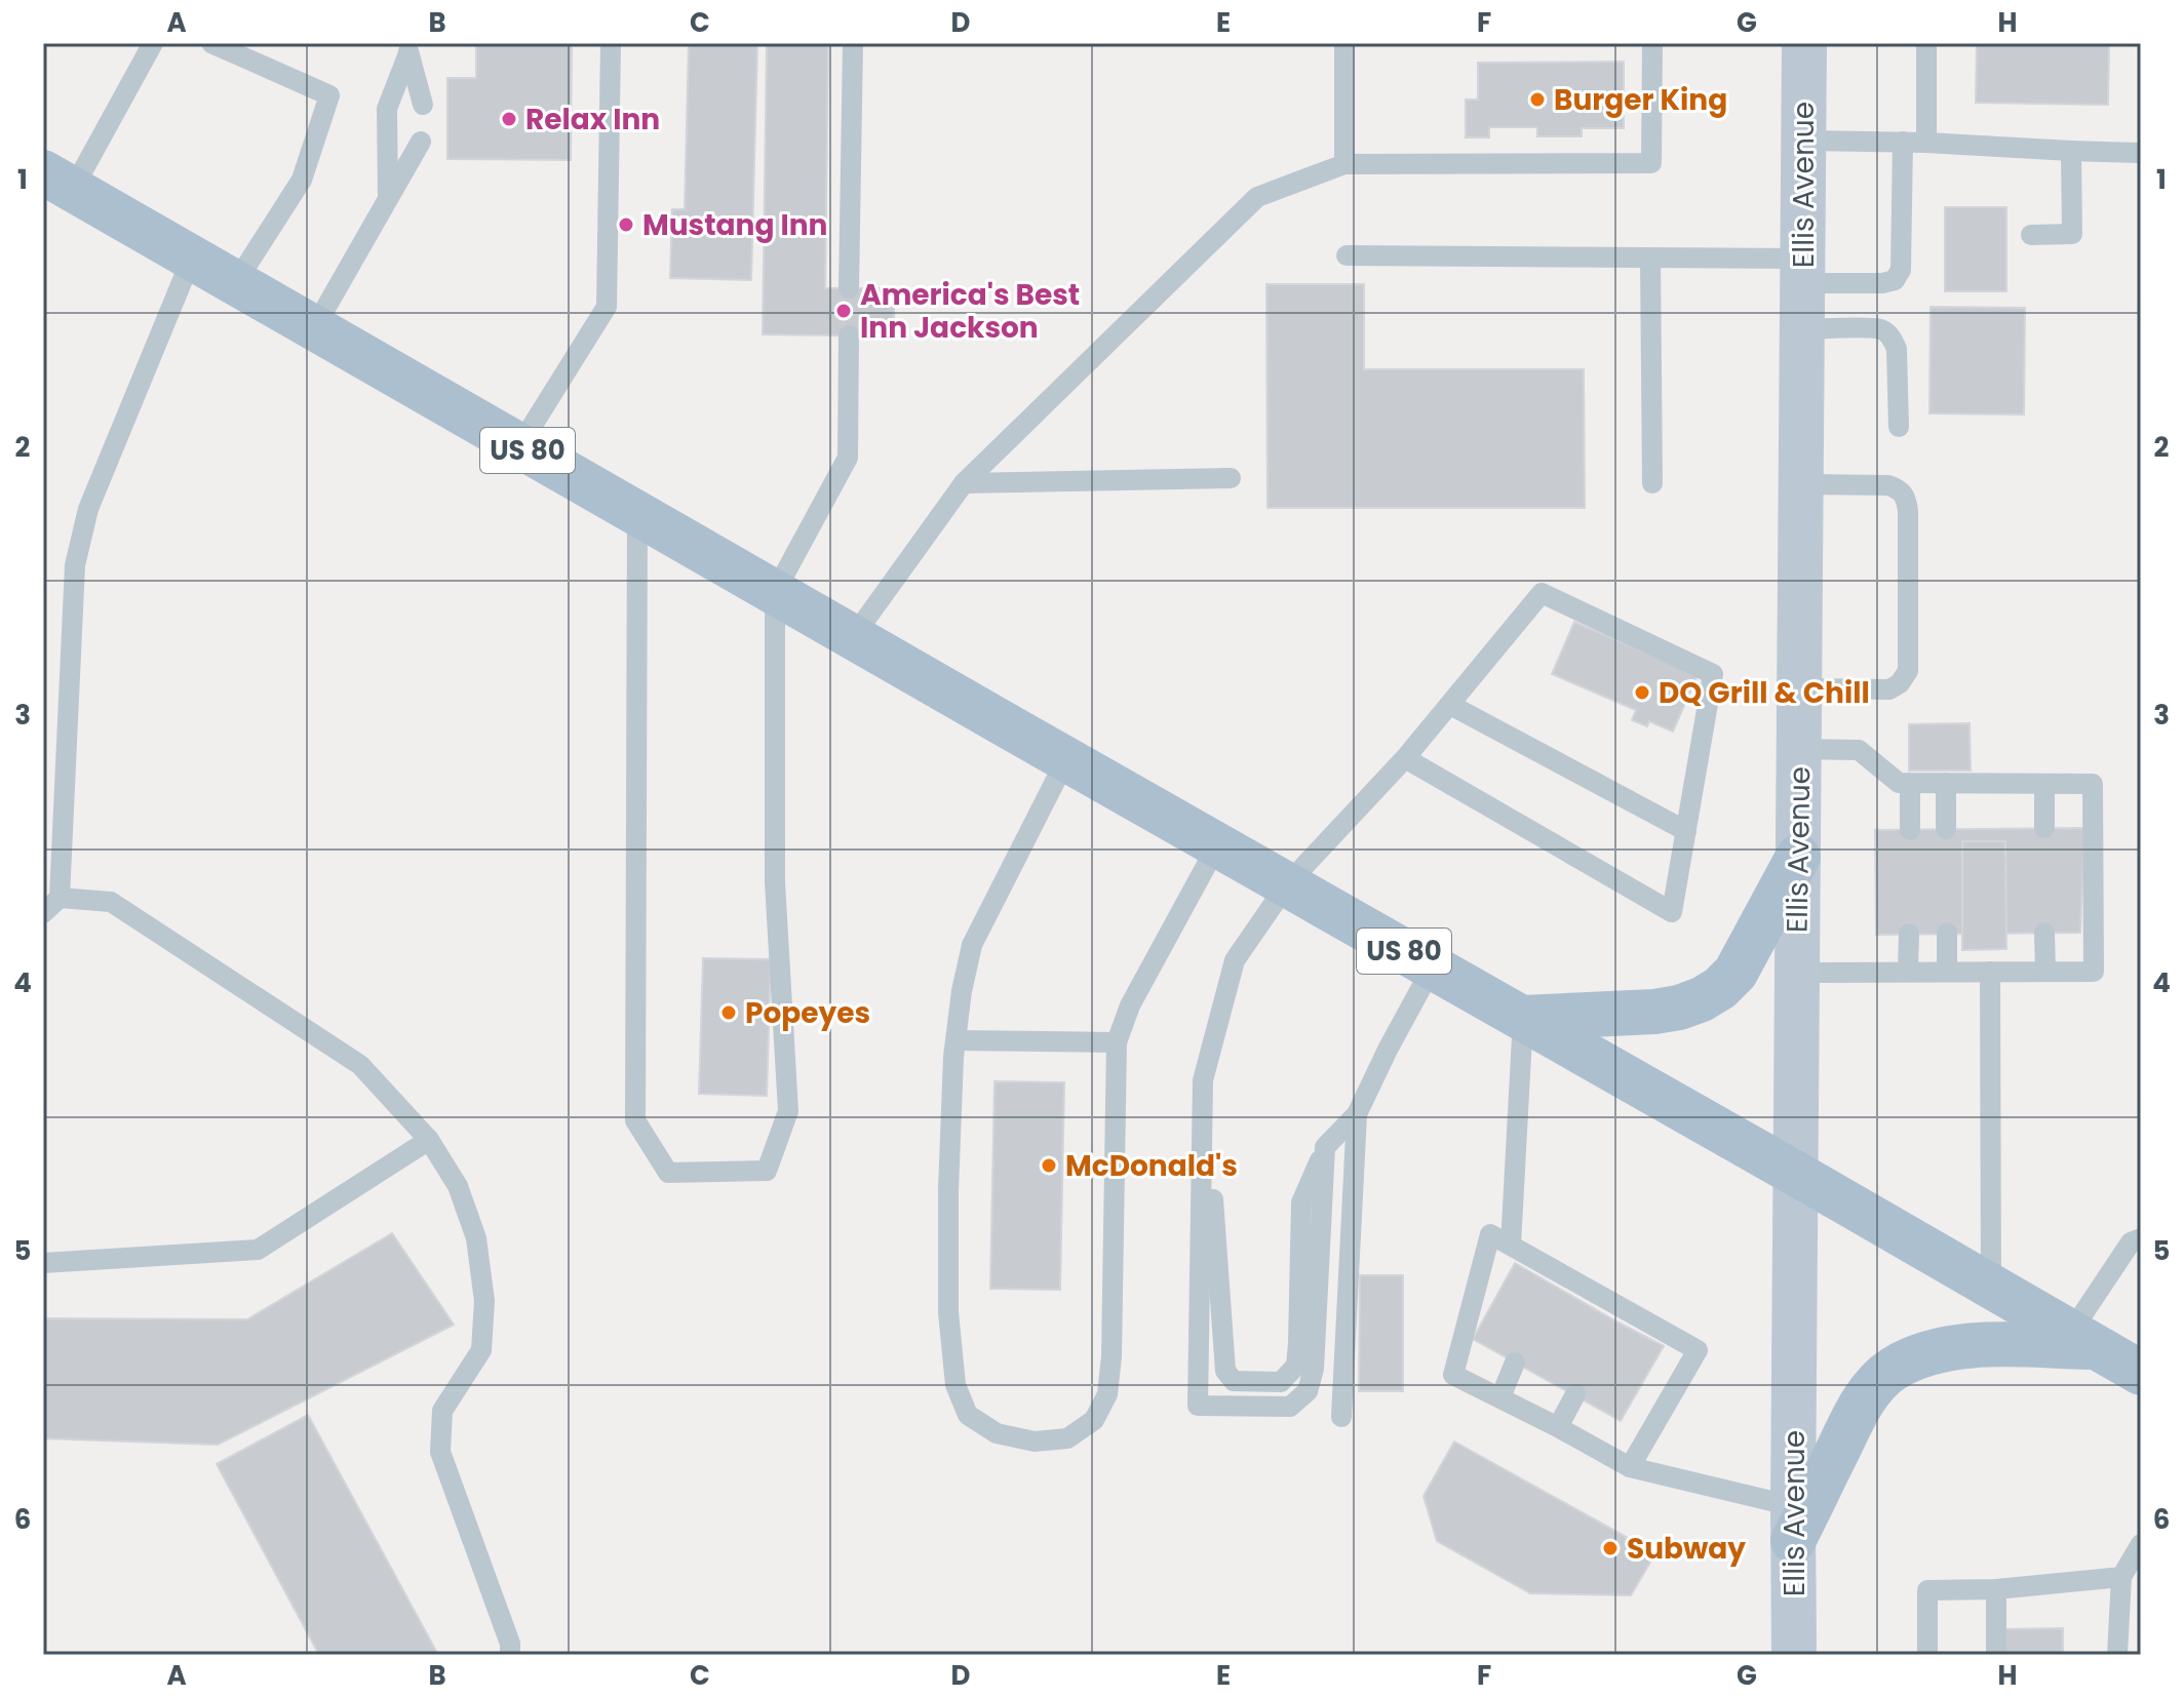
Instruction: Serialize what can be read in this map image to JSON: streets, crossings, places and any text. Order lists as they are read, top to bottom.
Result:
{
  "streets": {
    "main road": ["Ellis Avenue", "US 80"]
  },
  "crossings": [
    ["Ellis Avenue", "US 80"]
  ],
  "places": [
    "Burger King",
    "Relax Inn",
    "Mustang Inn",
    "America's Best Inn Jackson",
    "DQ Grill & Chill",
    "Popeyes",
    "McDonald's",
    "Subway"
  ],
  "grid": {
    "columns": [
      "A",
      "B",
      "C",
      "D",
      "E",
      "F",
      "G",
      "H"
    ],
    "rows": [
      "1",
      "2",
      "3",
      "4",
      "5",
      "6"
    ]
  }
}
